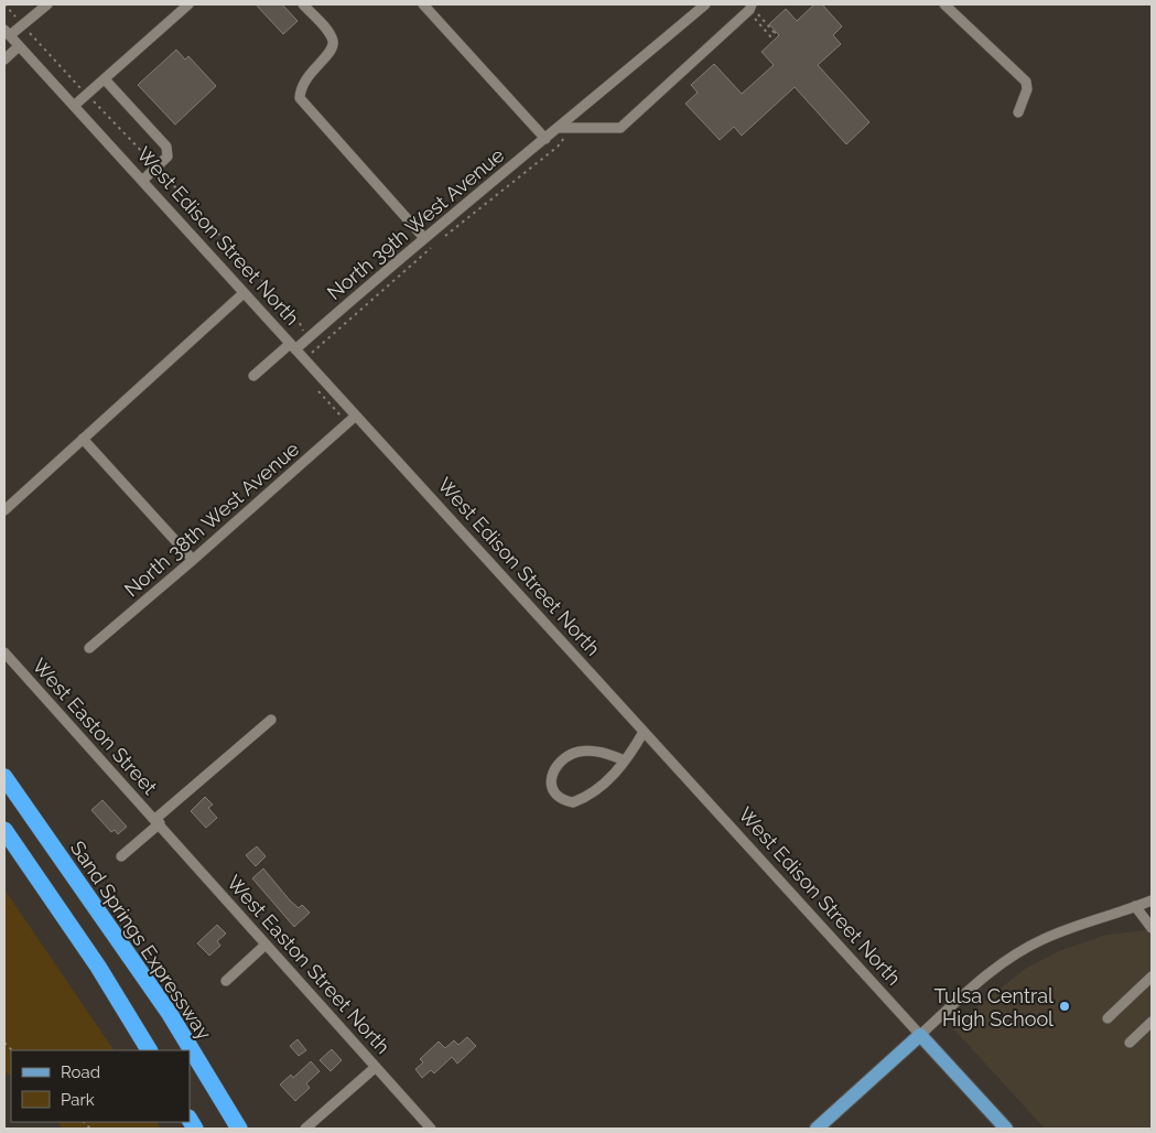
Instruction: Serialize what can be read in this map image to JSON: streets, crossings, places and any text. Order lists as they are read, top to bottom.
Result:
{
  "streets": {
    "highway": ["Sand Springs Expressway"],
    "main road": ["West Edison Street North"],
    "street": [
      "North 39th West Avenue",
      "North 38th West Avenue",
      "West Easton Street",
      "West Easton Street North"
    ]
  },
  "crossings": [
    ["North 39th West Avenue", "West Edison Street North"],
    ["West Edison Street North", "North 38th West Avenue"],
    ["West Easton Street", "West Easton Street North"]
  ],
  "places": ["Tulsa Central High School"],
  "legend": ["Road", "Park"]
}
